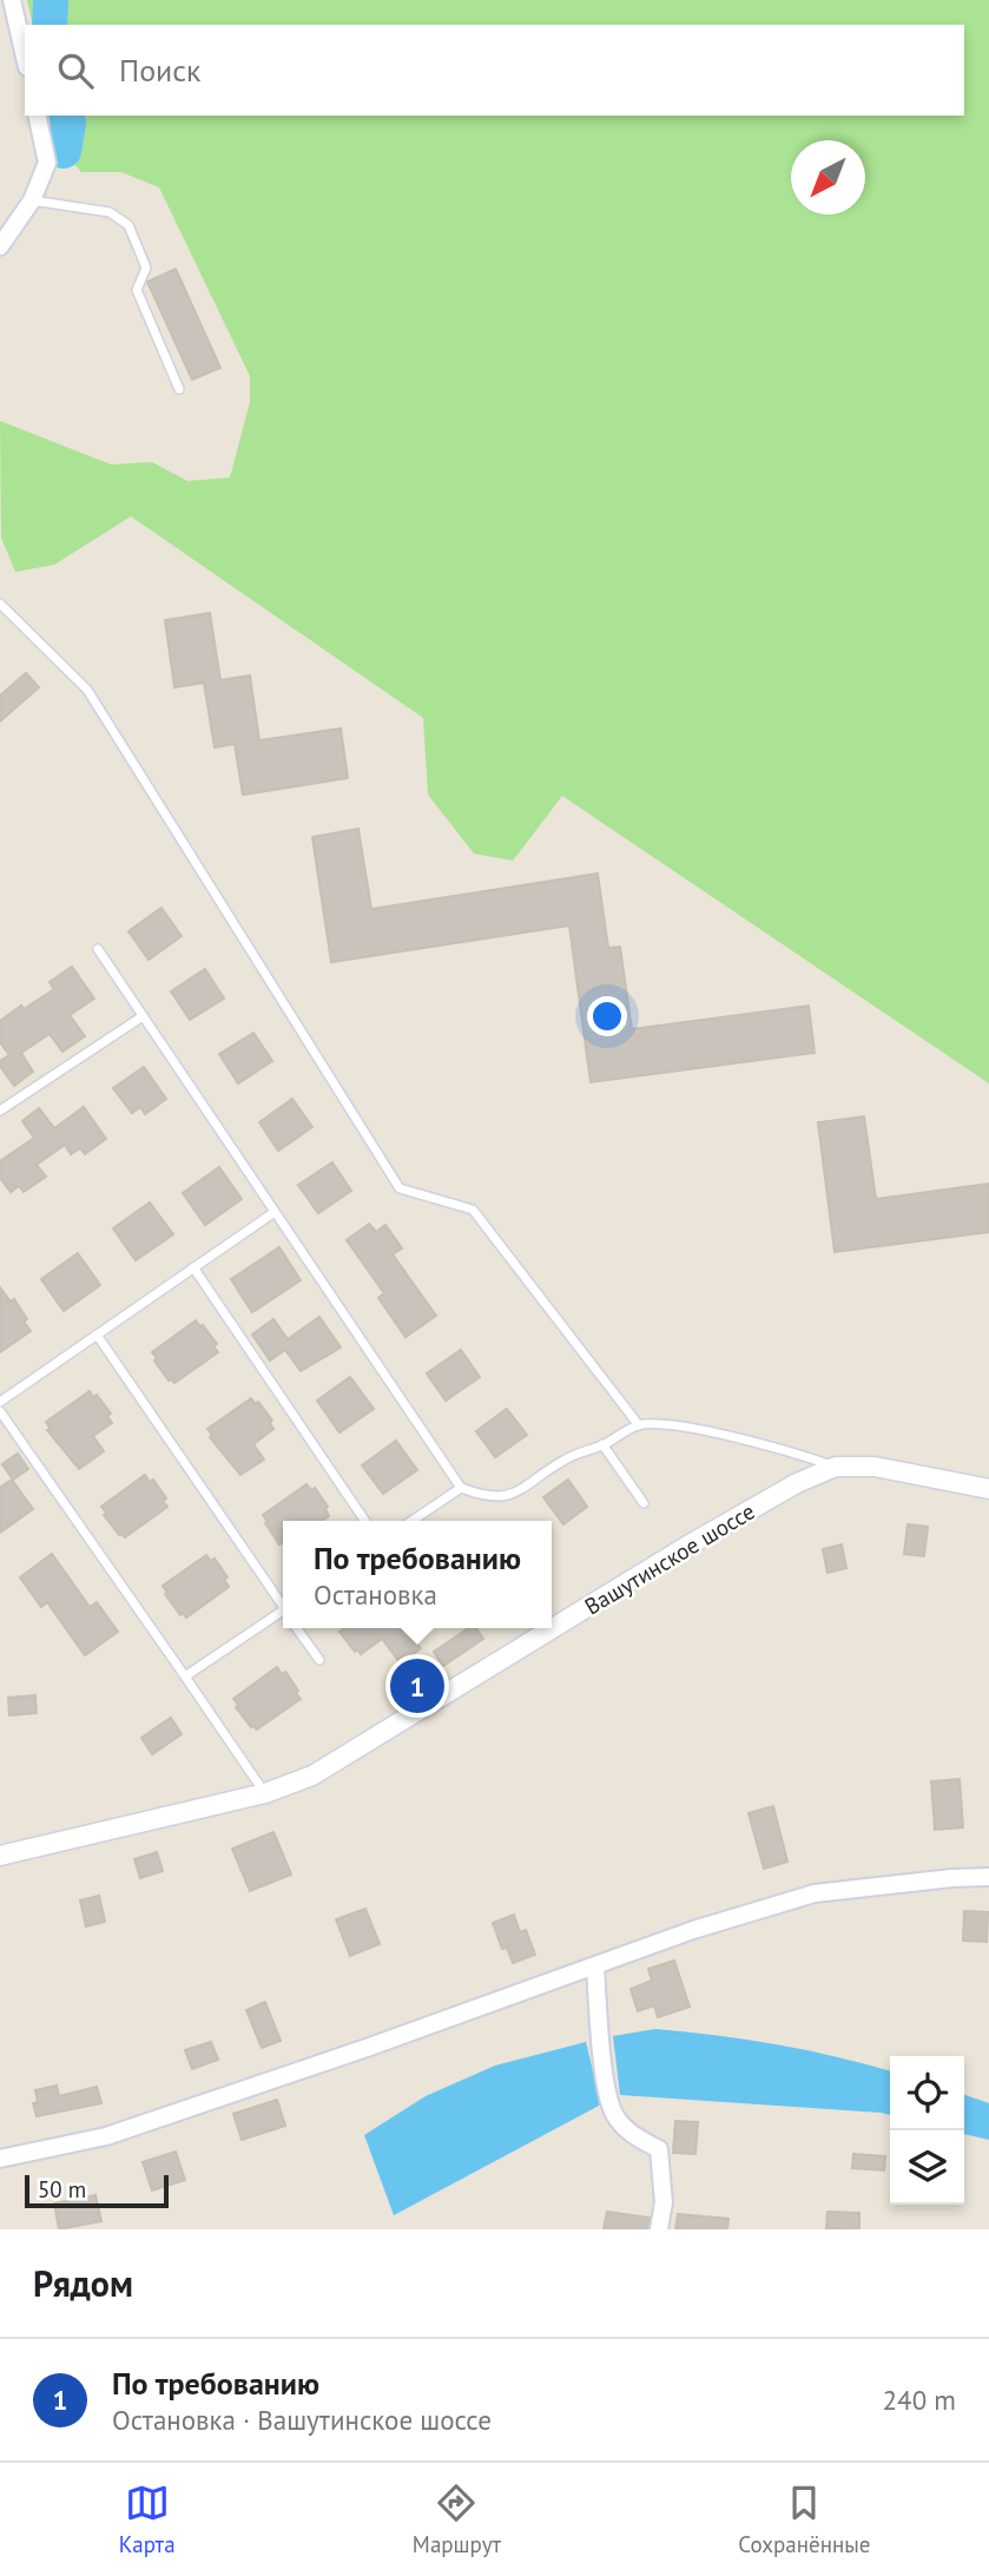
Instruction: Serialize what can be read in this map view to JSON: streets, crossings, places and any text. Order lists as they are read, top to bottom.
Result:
{
  "streets": {
    "street": ["Вашутинское шоссе"]
  },
  "scale_bar": "50 m",
  "north": "bottom left",
  "page": {
    "search": "Поиск",
    "popup": ["По требованию", "Остановка"],
    "pins": "1",
    "scale": "50 m",
    "heading": "Рядом",
    "list": [
      {
        "mark": "1",
        "name": "По требованию",
        "note": "Остановка · Вашутинское шоссе",
        "value": "240 m"
      }
    ],
    "nav": ["Карта", "Маршрут", "Сохранённые"]
  }
}
